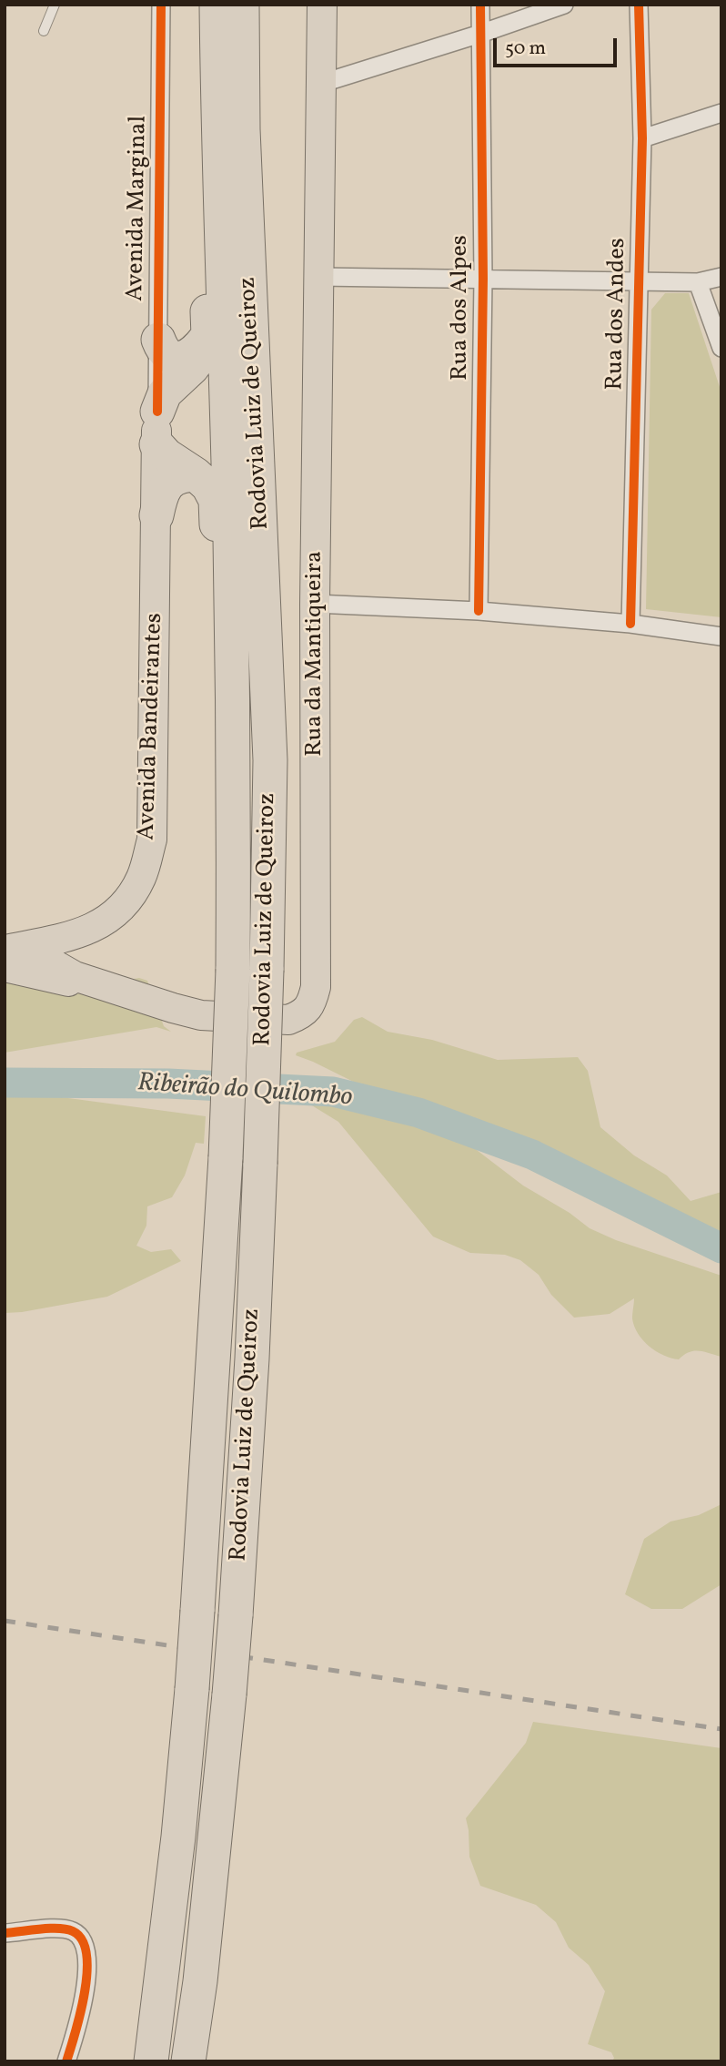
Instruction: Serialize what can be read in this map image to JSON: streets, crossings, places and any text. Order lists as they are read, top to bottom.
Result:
{
  "streets": {
    "highway": ["Rodovia Luiz de Queiroz"],
    "main road": ["Rua da Mantiqueira", "Avenida Bandeirantes"],
    "street": ["Avenida Marginal", "Rua dos Alpes", "Rua dos Andes"]
  },
  "crossings": [
    ["Avenida Marginal", "Avenida Bandeirantes"],
    ["Rua da Mantiqueira", "Avenida Bandeirantes"]
  ],
  "water": ["Ribeirão do Quilombo"],
  "scale_bar": "50 m"
}
